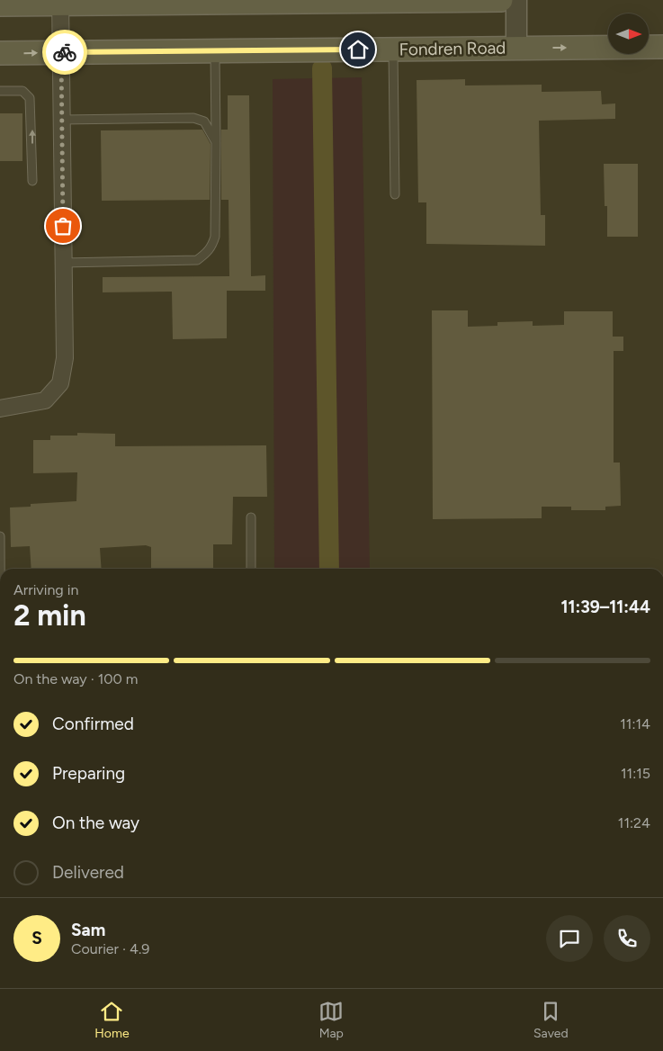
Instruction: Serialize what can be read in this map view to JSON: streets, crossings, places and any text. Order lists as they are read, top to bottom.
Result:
{
  "streets": {
    "main road": ["Fondren Road"]
  },
  "north": "right",
  "page": {
    "heading": ["2 min", "Arriving in", "11:39–11:44"],
    "panel": ["Sam", "Courier · 4.9"],
    "bar": "On the way · 100 m",
    "list": [
      ["Confirmed", "11:14"],
      ["Preparing", "11:15"],
      ["On the way", "11:24"],
      "Delivered"
    ],
    "round": "S",
    "tabs": ["Home", "Map", "Saved"]
  }
}
